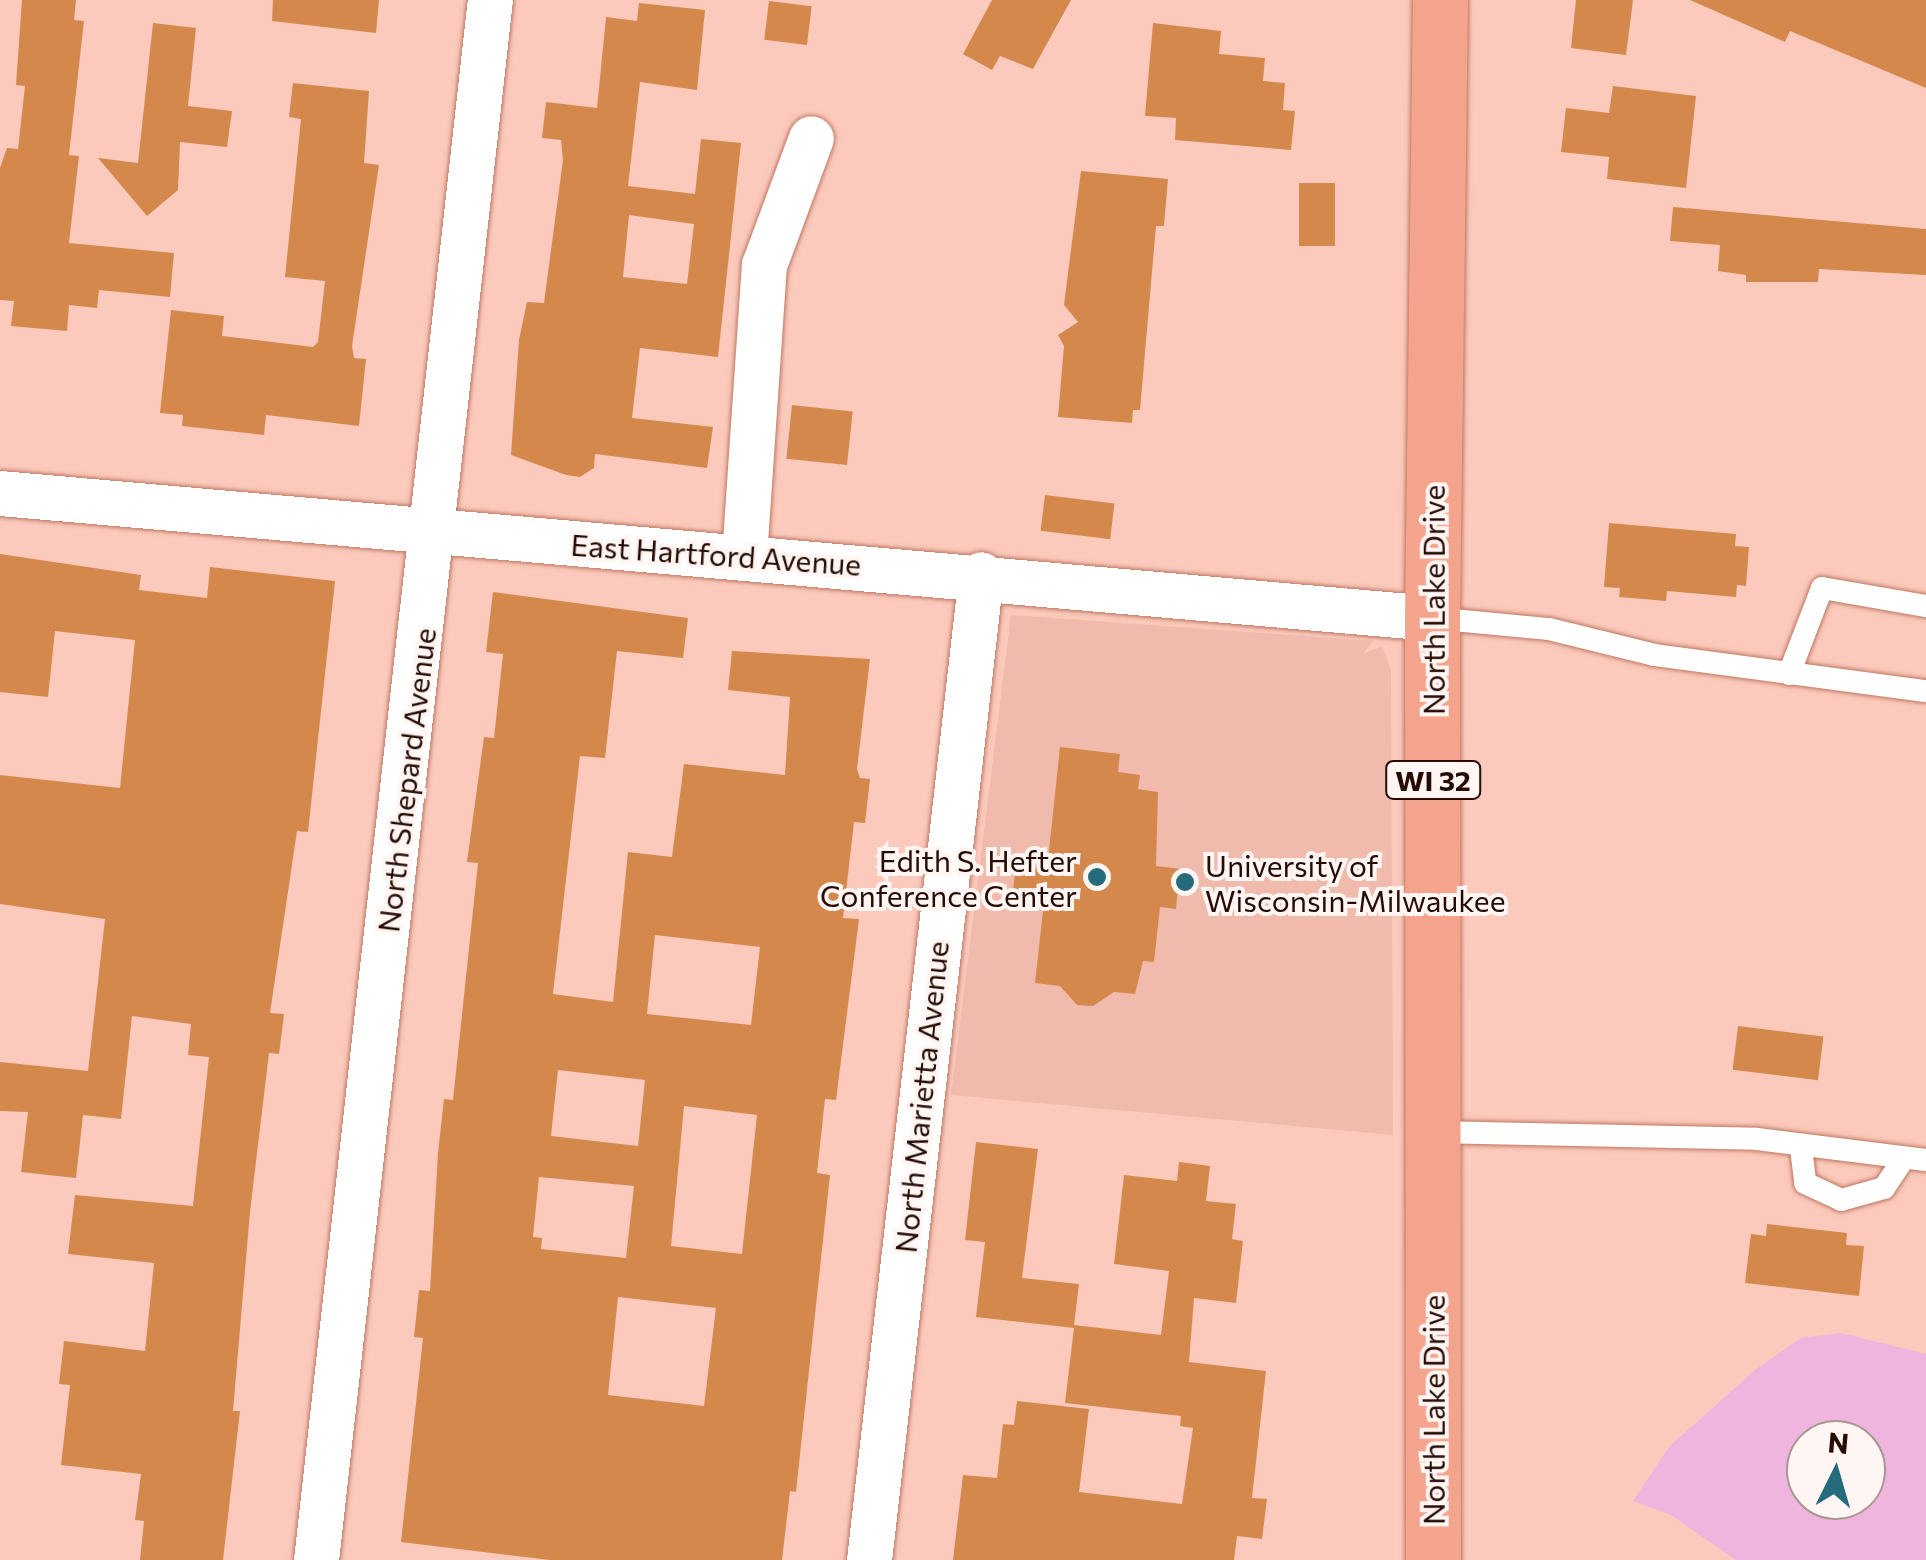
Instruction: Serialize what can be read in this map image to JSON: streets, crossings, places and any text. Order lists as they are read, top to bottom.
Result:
{
  "streets": {
    "main road": ["North Lake Drive", "WI 32"],
    "street": ["East Hartford Avenue", "North Shepard Avenue", "North Marietta Avenue"]
  },
  "crossings": [
    ["East Hartford Avenue", "North Lake Drive"],
    ["East Hartford Avenue", "North Shepard Avenue"],
    ["East Hartford Avenue", "North Marietta Avenue"]
  ],
  "places": ["Edith S. Hefter Conference Center", "University of Wisconsin-Milwaukee"],
  "north": "top"
}
